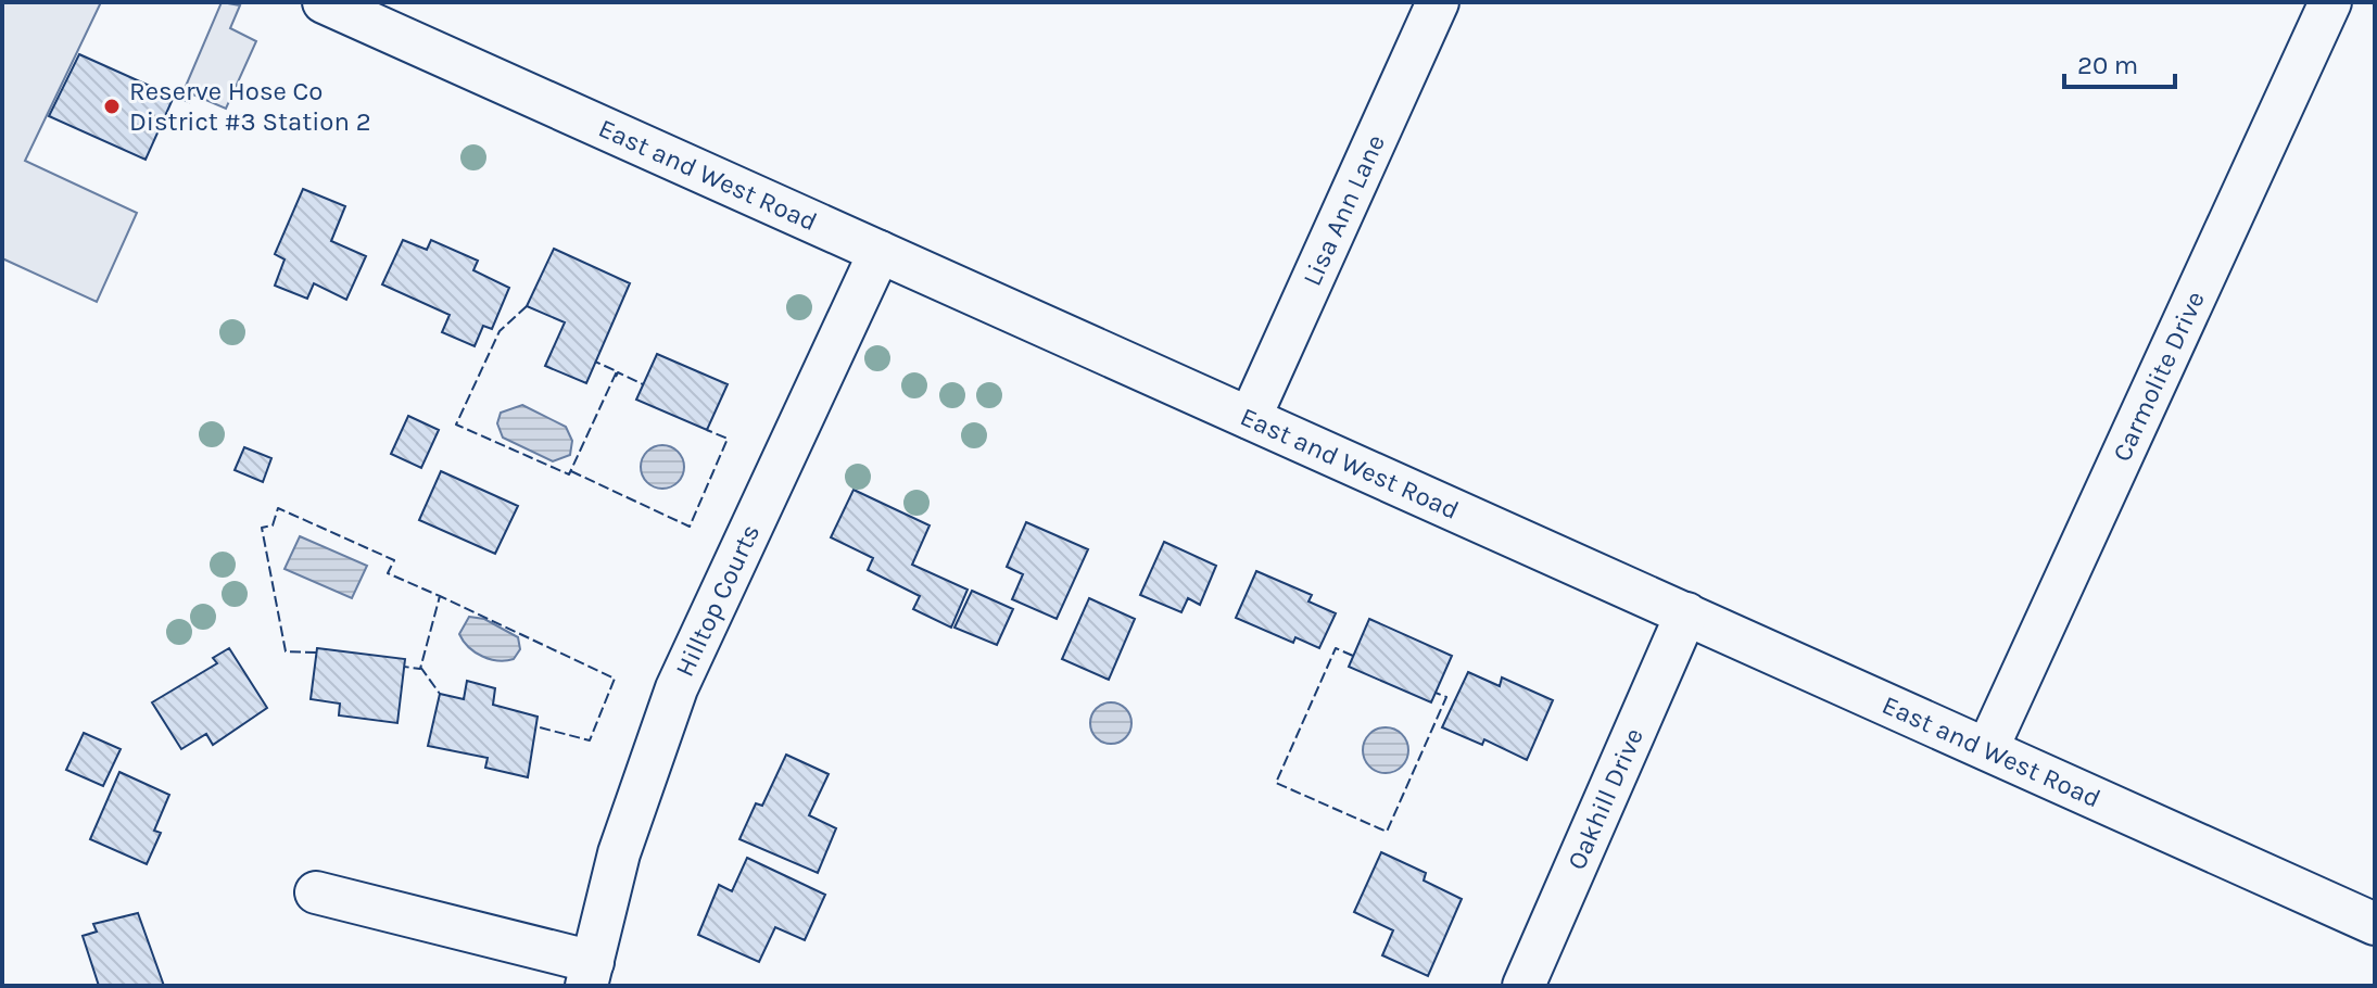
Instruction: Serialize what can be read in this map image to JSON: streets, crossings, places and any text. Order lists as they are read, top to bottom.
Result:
{
  "streets": {
    "street": [
      "East and West Road",
      "Lisa Ann Lane",
      "Carmolite Drive",
      "Hilltop Courts",
      "Oakhill Drive"
    ]
  },
  "crossings": [
    ["East and West Road", "Lisa Ann Lane"],
    ["East and West Road", "Carmolite Drive"],
    ["East and West Road", "Hilltop Courts"],
    ["East and West Road", "Oakhill Drive"]
  ],
  "places": ["Reserve Hose Co District #3 Station 2"],
  "scale_bar": "20 m"
}
